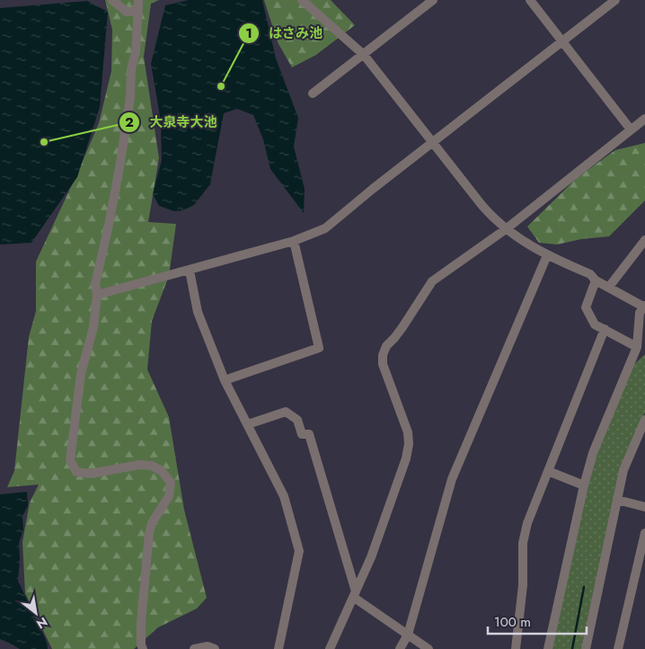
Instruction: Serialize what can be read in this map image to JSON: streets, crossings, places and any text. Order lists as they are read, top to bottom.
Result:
{
  "places": ["はさみ池", "大泉寺大池"],
  "scale_bar": "100 m",
  "north": "bottom right"
}
